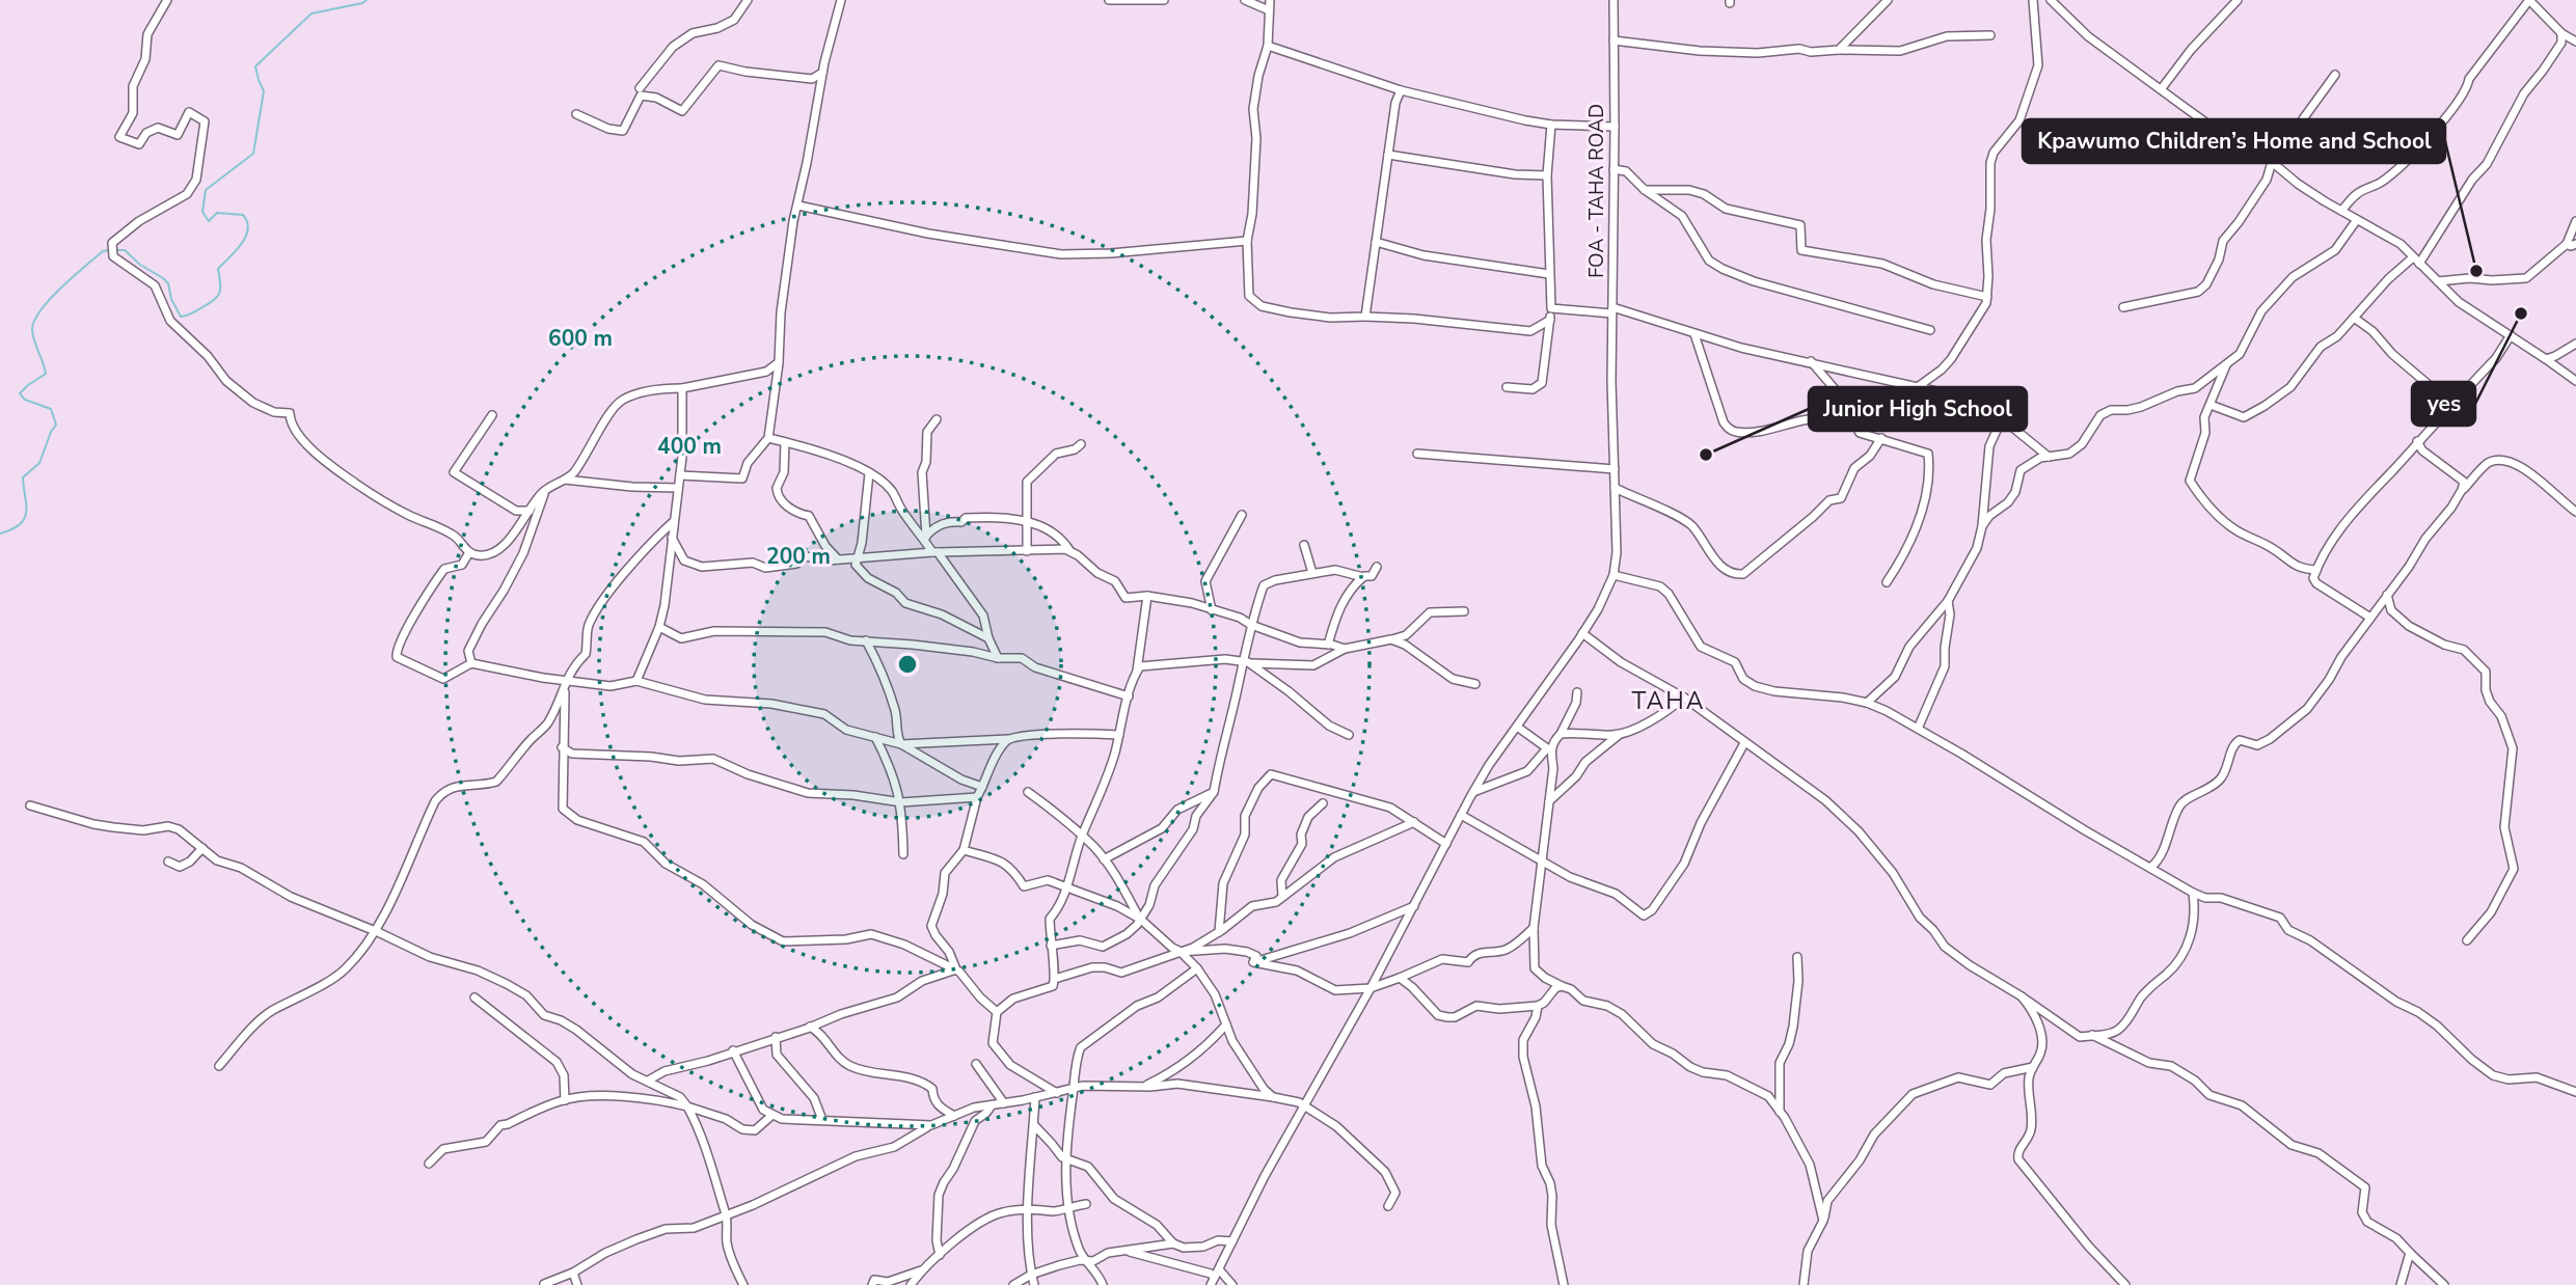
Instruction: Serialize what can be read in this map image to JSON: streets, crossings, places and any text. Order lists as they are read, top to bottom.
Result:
{
  "streets": {
    "street": ["FOA - TAHA ROAD"]
  },
  "districts": ["TAHA"],
  "places": ["Kpawumo Children’s Home and School", "yes", "Junior High School"],
  "rings": ["600 m", "400 m", "200 m"]
}
